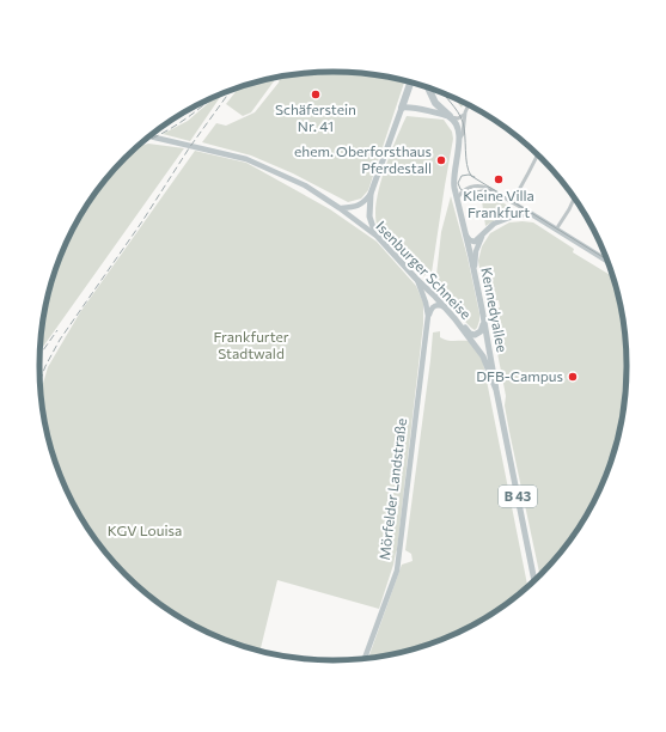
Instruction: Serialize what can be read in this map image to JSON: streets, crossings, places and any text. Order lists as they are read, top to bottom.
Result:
{
  "streets": {
    "highway": ["B 43"],
    "main road": ["Isenburger Schneise", "Kennedyallee", "Mörfelder Landstraße"]
  },
  "crossings": [
    ["Isenburger Schneise", "Kennedyallee"],
    ["Isenburger Schneise", "Mörfelder Landstraße"],
    ["Isenburger Schneise", "B 43"]
  ],
  "parks": ["Frankfurter Stadtwald", "KGV Louisa"],
  "places": [
    "Schäferstein Nr. 41",
    "ehem. Oberforsthaus Pferdestall",
    "Kleine Villa Frankfurt",
    "DFB-Campus"
  ]
}
